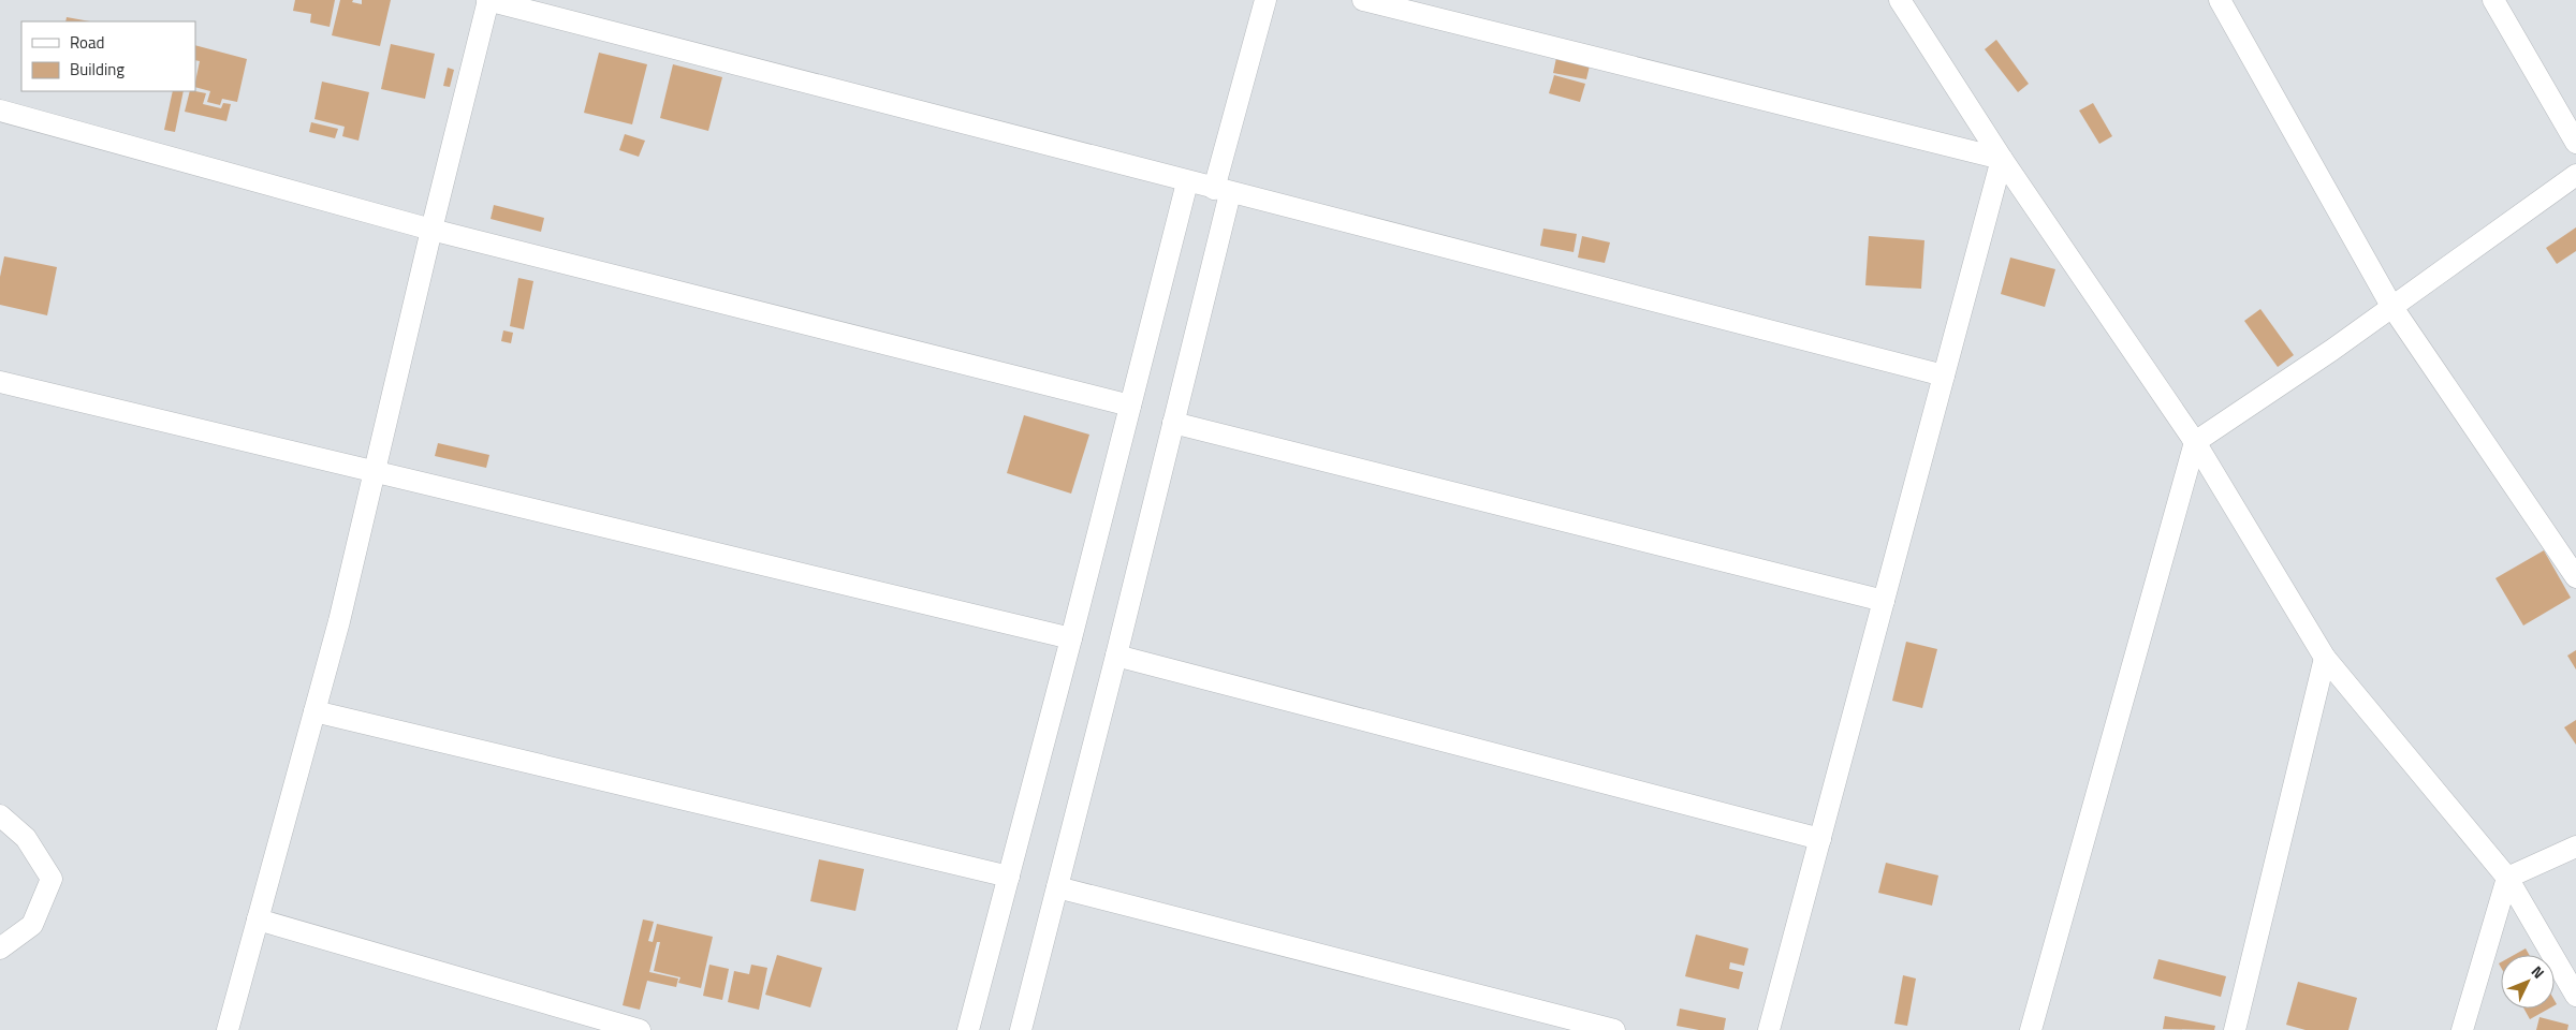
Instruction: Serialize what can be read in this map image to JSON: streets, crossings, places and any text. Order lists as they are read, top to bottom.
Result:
{
  "legend": ["Road", "Building"],
  "north": "top right"
}
